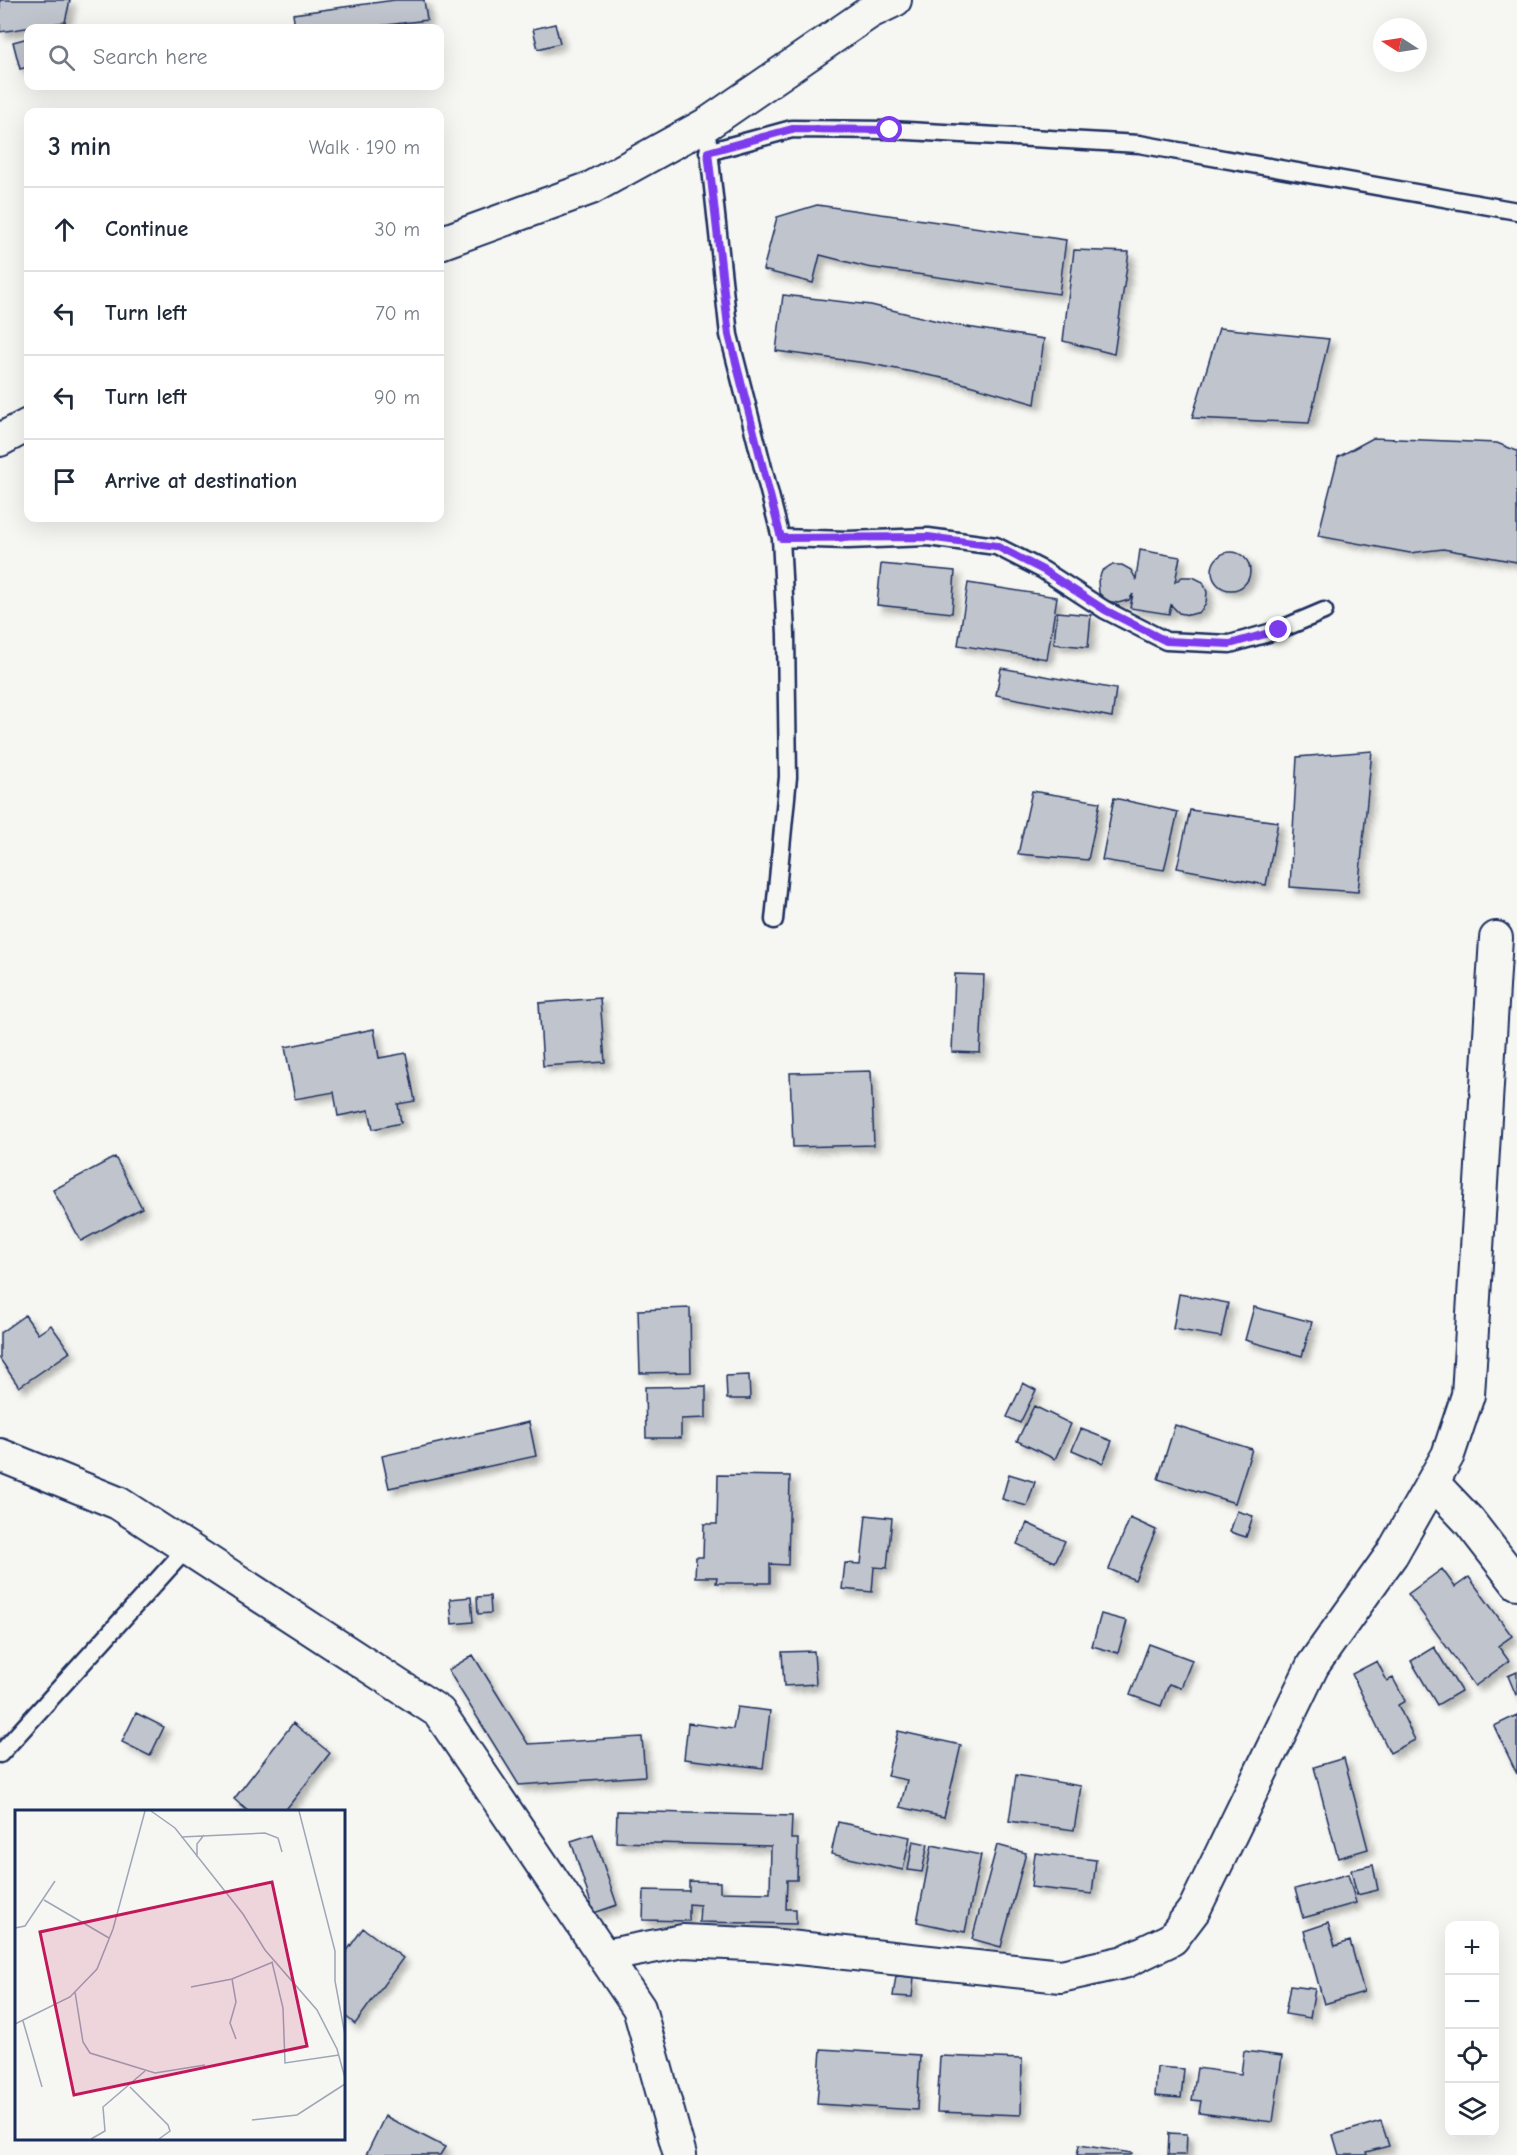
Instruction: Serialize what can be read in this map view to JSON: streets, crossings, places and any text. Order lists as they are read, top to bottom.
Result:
{
  "north": "left",
  "page": {
    "search": "Search here",
    "heading": ["3 min", "Walk · 190 m"],
    "list": [
      ["Continue", "30 m"],
      ["Turn left", "70 m"],
      ["Turn left", "90 m"],
      "Arrive at destination"
    ],
    "map_buttons": ["+", "−"]
  }
}
